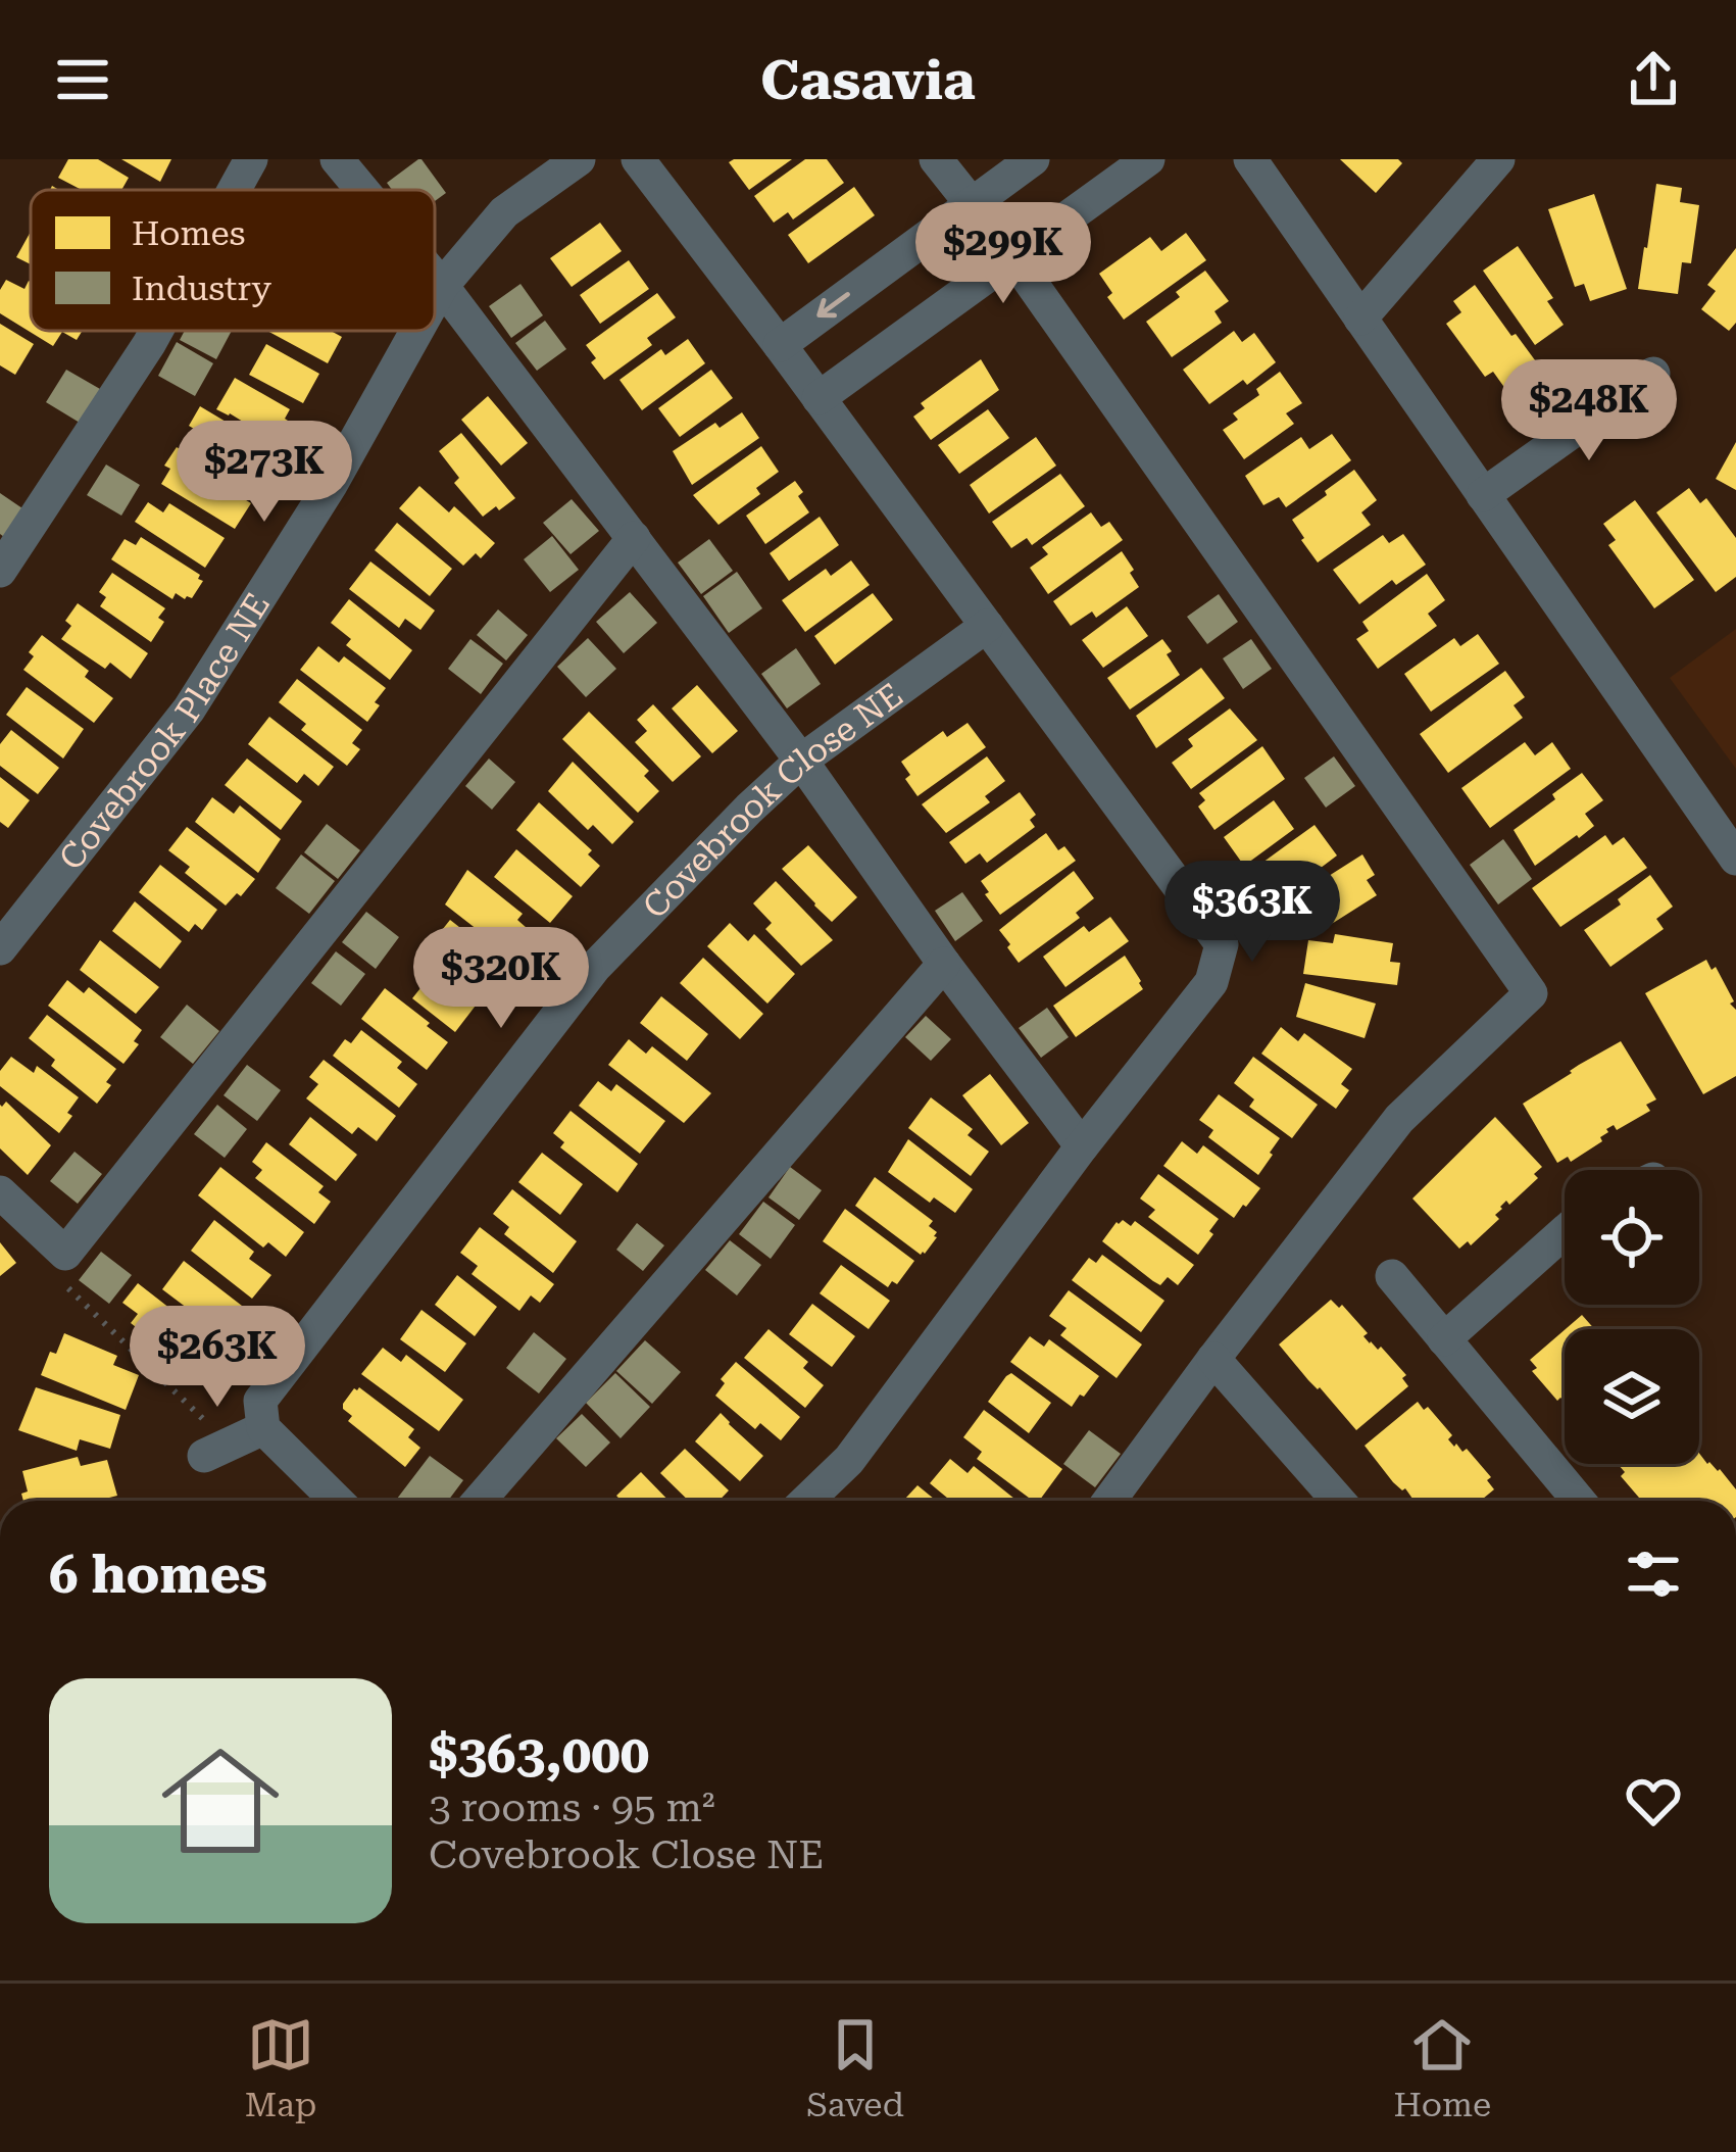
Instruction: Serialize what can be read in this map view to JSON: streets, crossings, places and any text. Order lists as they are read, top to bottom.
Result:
{
  "streets": {
    "street": ["Covebrook Place NE", "Covebrook Close NE"]
  },
  "legend": ["Homes", "Industry"],
  "page": {
    "header": "Casavia",
    "price": [
      "$299K",
      "$248K",
      "$273K",
      "$363K",
      "$320K",
      "$263K"
    ],
    "heading": "6 homes",
    "list": [
      {
        "name": "$363,000",
        "note": "3 rooms · 95 m² · Covebrook Close NE"
      }
    ],
    "tabs": ["Map", "Saved", "Home"]
  }
}
